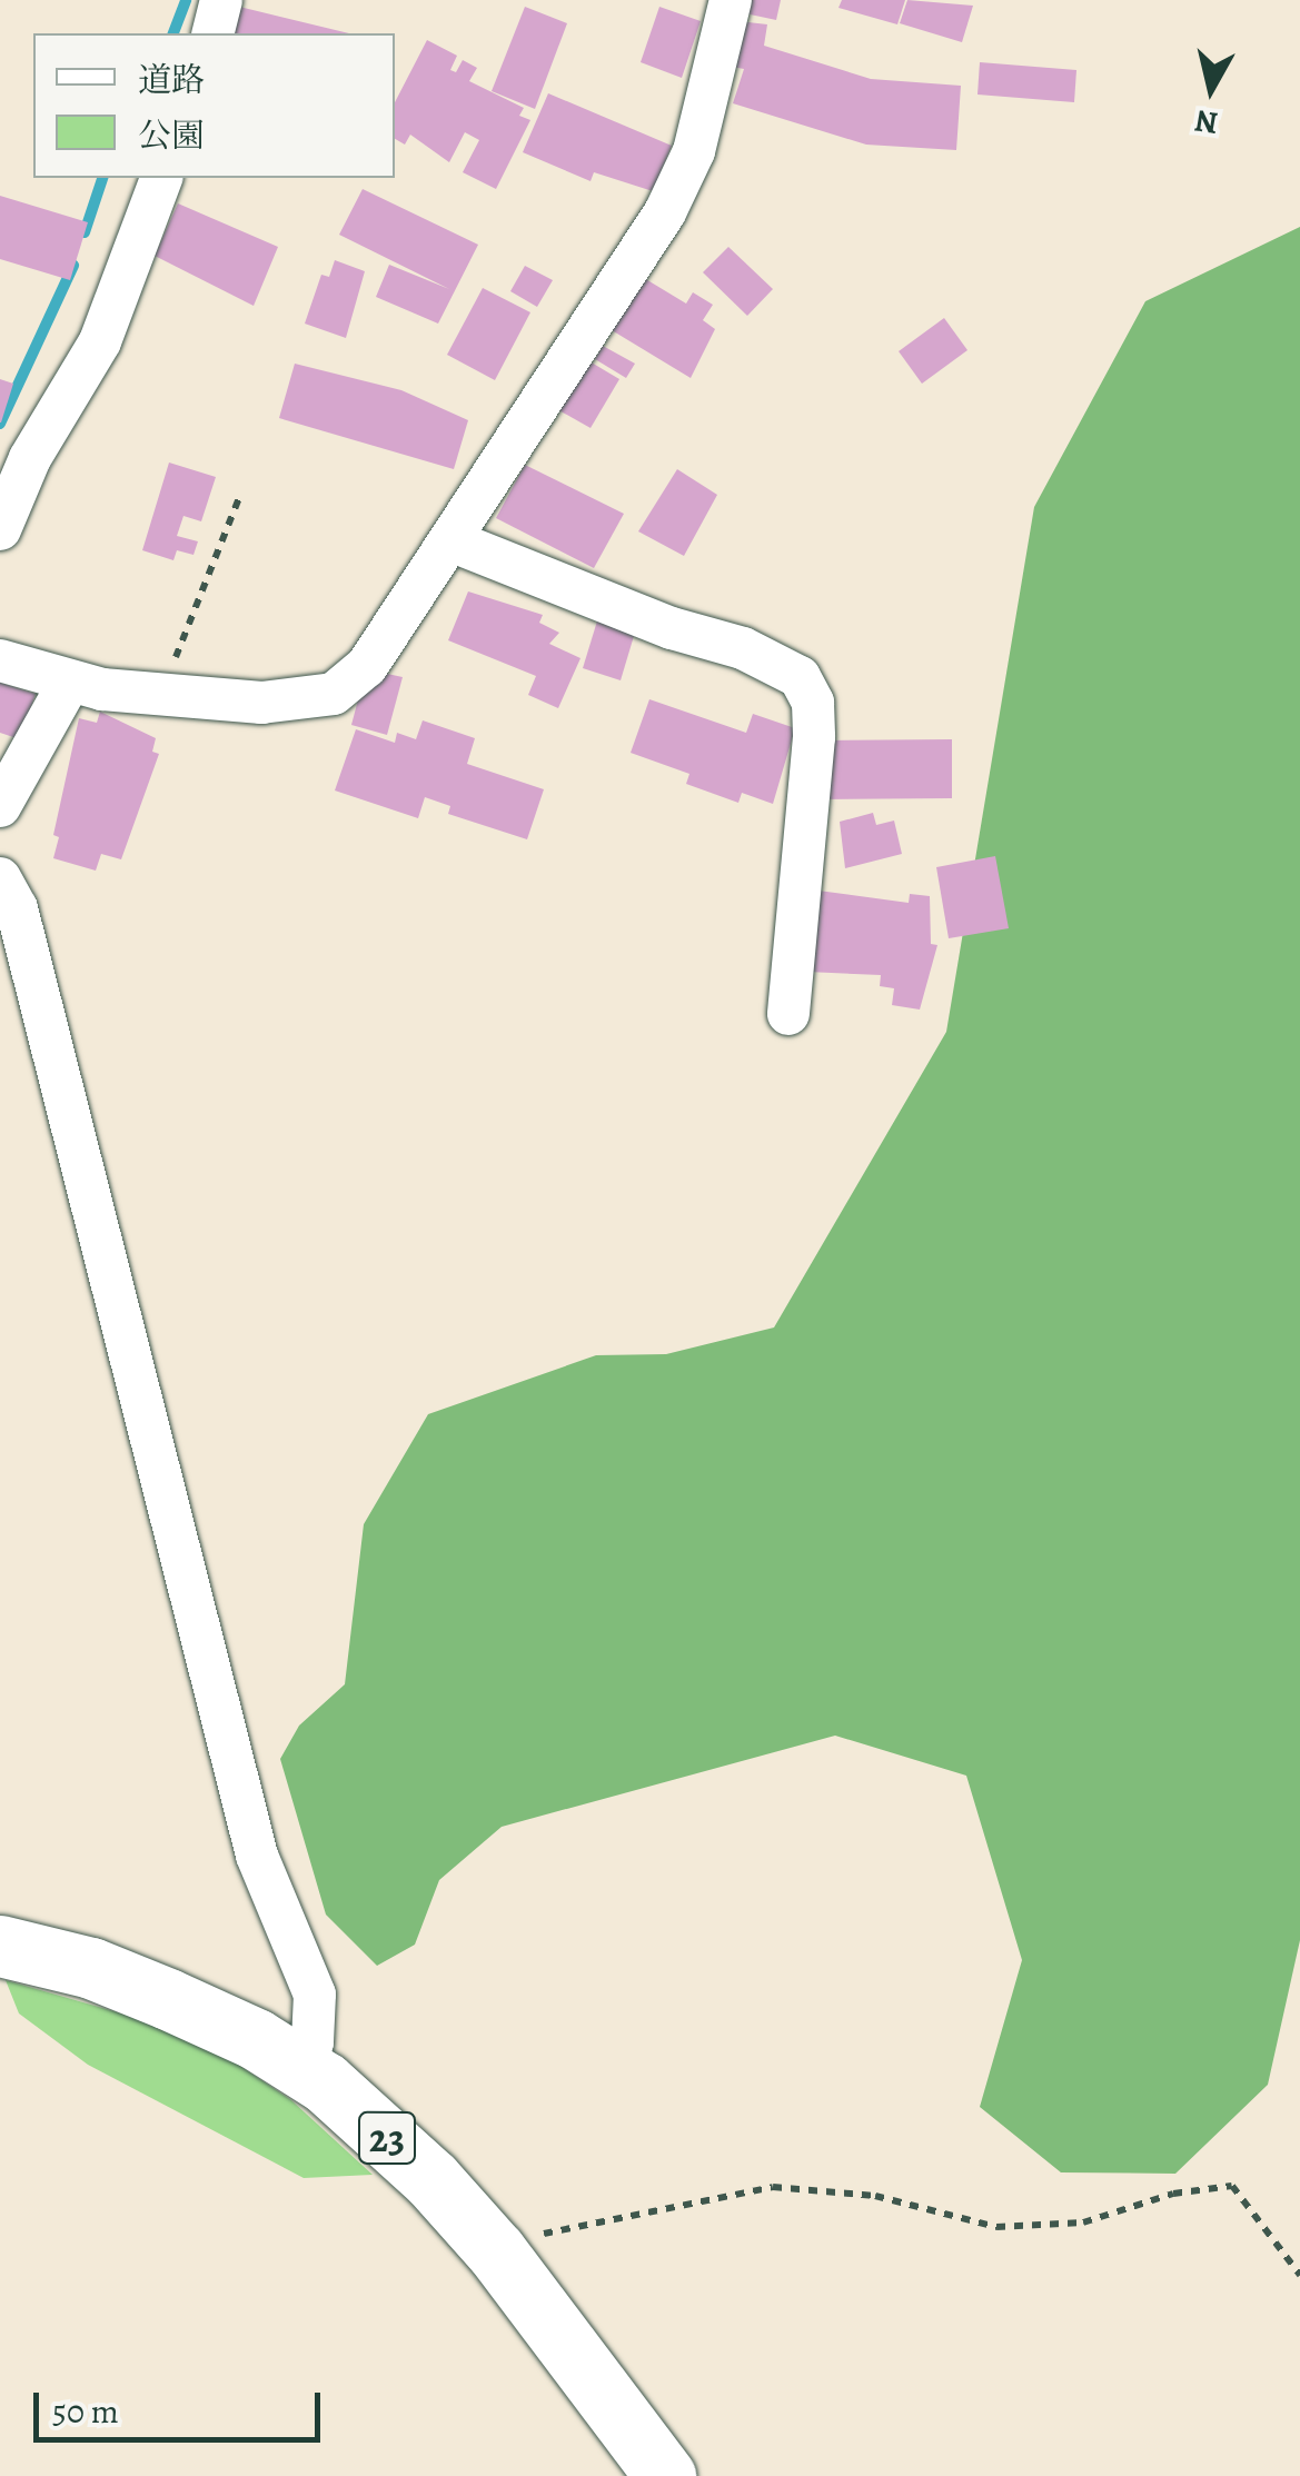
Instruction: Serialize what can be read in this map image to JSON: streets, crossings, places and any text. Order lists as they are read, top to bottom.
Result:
{
  "streets": {
    "main road": ["23"]
  },
  "legend": ["道路", "公園"],
  "scale_bar": "50 m",
  "north": "bottom"
}
